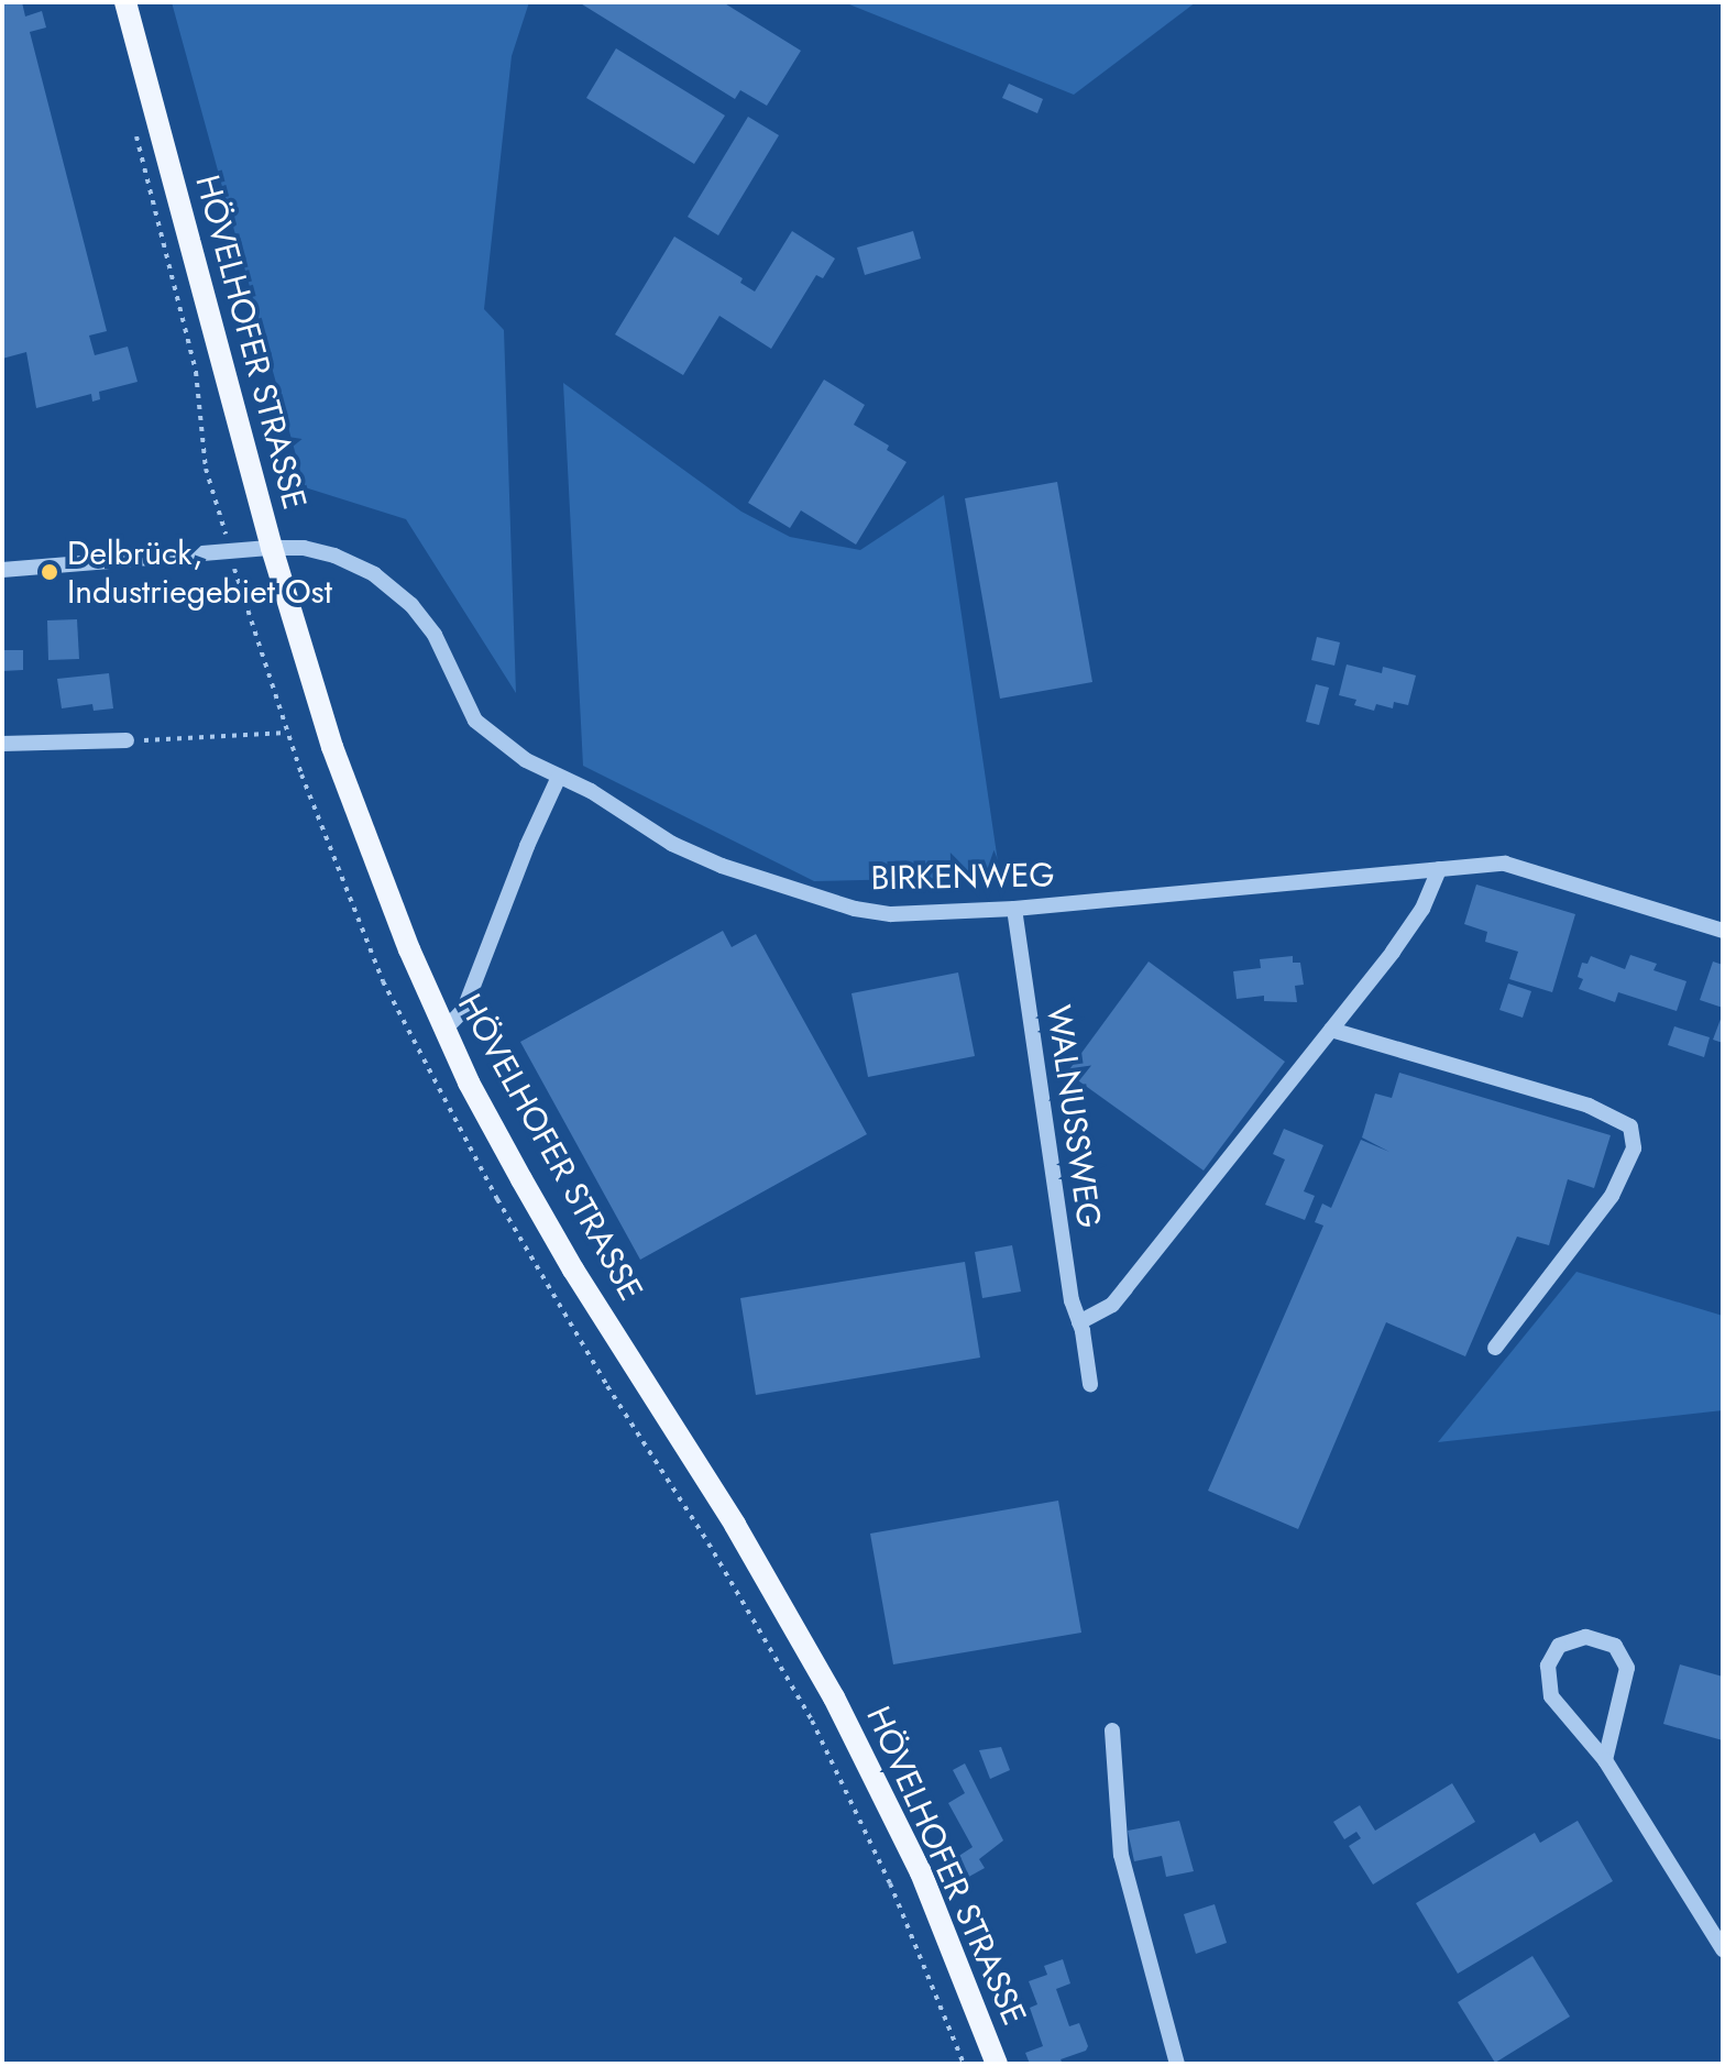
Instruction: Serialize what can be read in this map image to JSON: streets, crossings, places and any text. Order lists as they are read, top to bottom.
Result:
{
  "streets": {
    "main road": ["HÖVELHOFER STRASSE"],
    "street": ["BIRKENWEG", "WALNUSSWEG"]
  },
  "crossings": [
    ["HÖVELHOFER STRASSE", "BIRKENWEG"],
    ["BIRKENWEG", "WALNUSSWEG"]
  ],
  "places": ["Delbrück, Industriegebiet Ost"]
}
